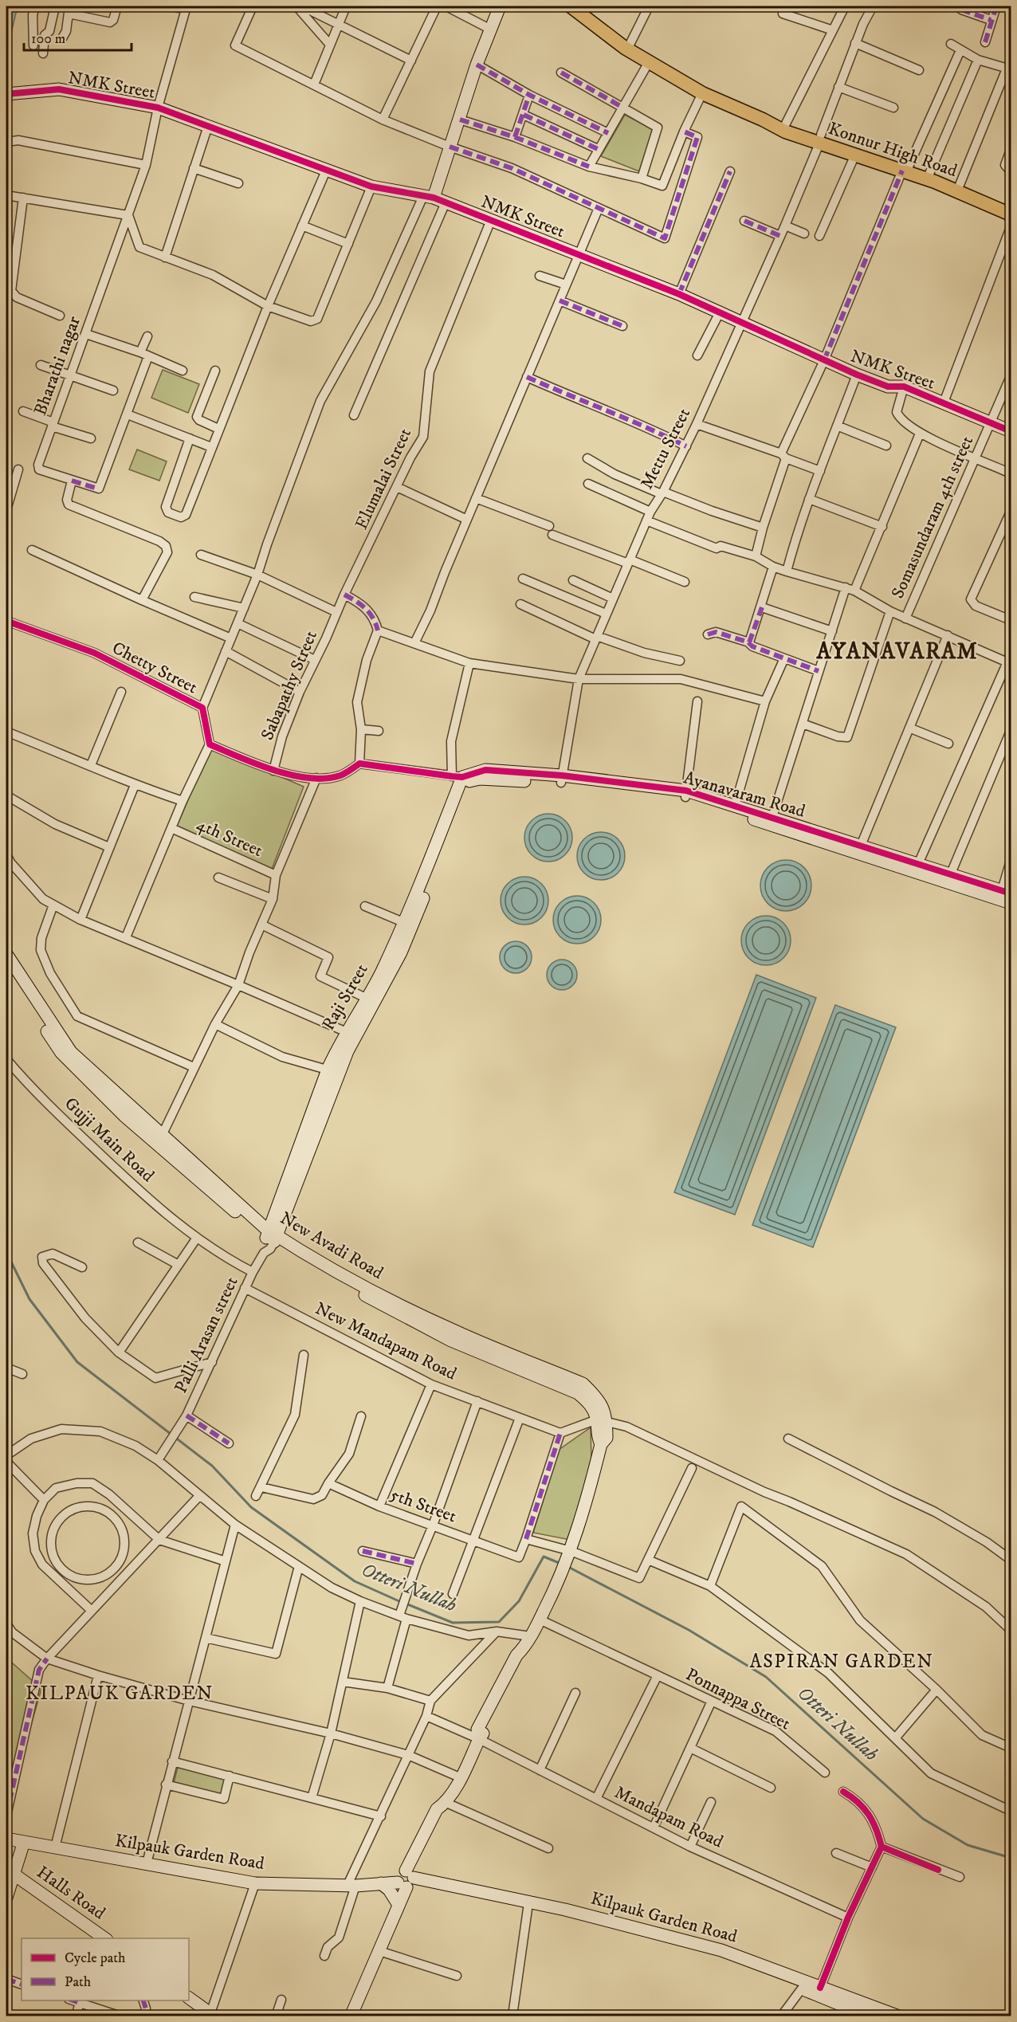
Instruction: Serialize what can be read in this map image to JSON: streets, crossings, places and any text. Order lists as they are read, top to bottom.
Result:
{
  "streets": {
    "main road": [
      "NMK Street",
      "Konnur High Road",
      "Ayanavaram Road",
      "Raji Street",
      "New Avadi Road",
      "Kilpauk Garden Road",
      "Halls Road"
    ],
    "street": [
      "Bharathi nagar",
      "Mettu Street",
      "Elumalai Street",
      "Somasundaram 4th street",
      "Chetty Street",
      "Sabapathy Street",
      "4th Street",
      "Gujji Main Road",
      "Palli Arasan street",
      "New Mandapam Road",
      "5th Street",
      "Ponnappa Street",
      "Mandapam Road"
    ]
  },
  "crossings": [
    ["NMK Street", "Bharathi nagar"],
    ["NMK Street", "Mettu Street"],
    ["NMK Street", "Elumalai Street"],
    ["NMK Street", "Somasundaram 4th street"],
    ["Konnur High Road", "Mettu Street"],
    ["Mettu Street", "Ayanavaram Road"],
    ["Elumalai Street", "Sabapathy Street"],
    ["Ayanavaram Road", "Raji Street"],
    ["Raji Street", "New Avadi Road"],
    ["Raji Street", "Palli Arasan street"],
    ["New Avadi Road", "Palli Arasan street"],
    ["New Avadi Road", "Ponnappa Street"],
    ["New Avadi Road", "Mandapam Road"],
    ["New Avadi Road", "Kilpauk Garden Road"],
    ["Palli Arasan street", "New Mandapam Road"],
    ["Ponnappa Street", "Mandapam Road"]
  ],
  "districts": ["AYANAVARAM", "ASPIRAN GARDEN", "KILPAUK GARDEN"],
  "water": ["Otteri Nullah"],
  "legend": ["Cycle path", "Path"],
  "scale_bar": "100 m"
}
